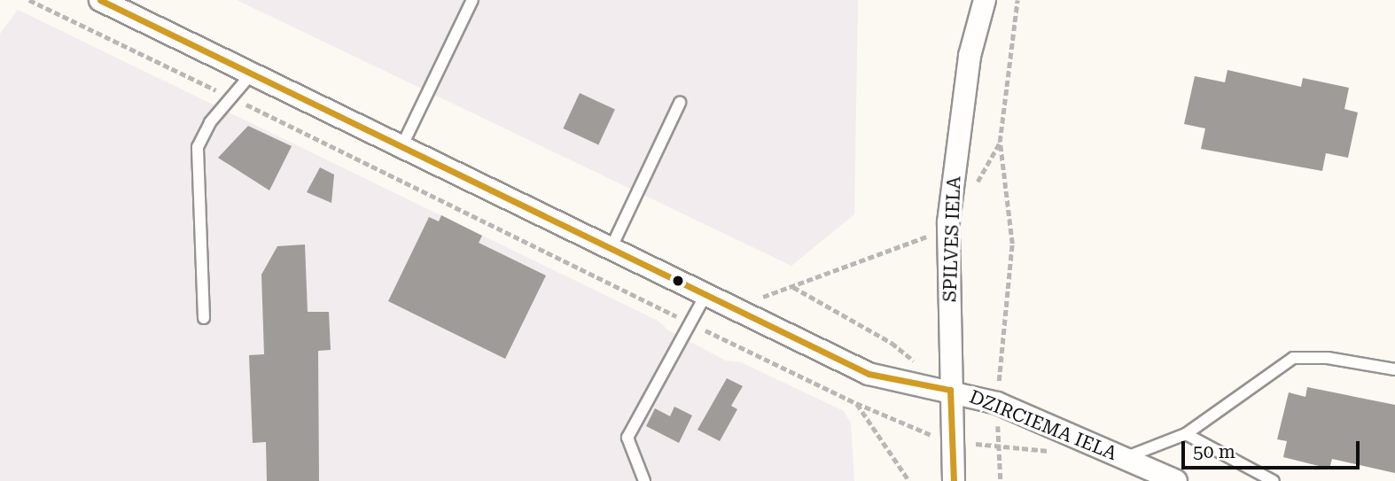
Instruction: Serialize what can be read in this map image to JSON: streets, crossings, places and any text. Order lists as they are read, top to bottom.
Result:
{
  "streets": {
    "street": ["SPILVES IELA", "DZIRCIEMA IELA"]
  },
  "crossings": [
    ["SPILVES IELA", "DZIRCIEMA IELA"]
  ],
  "scale_bar": "50 m"
}
